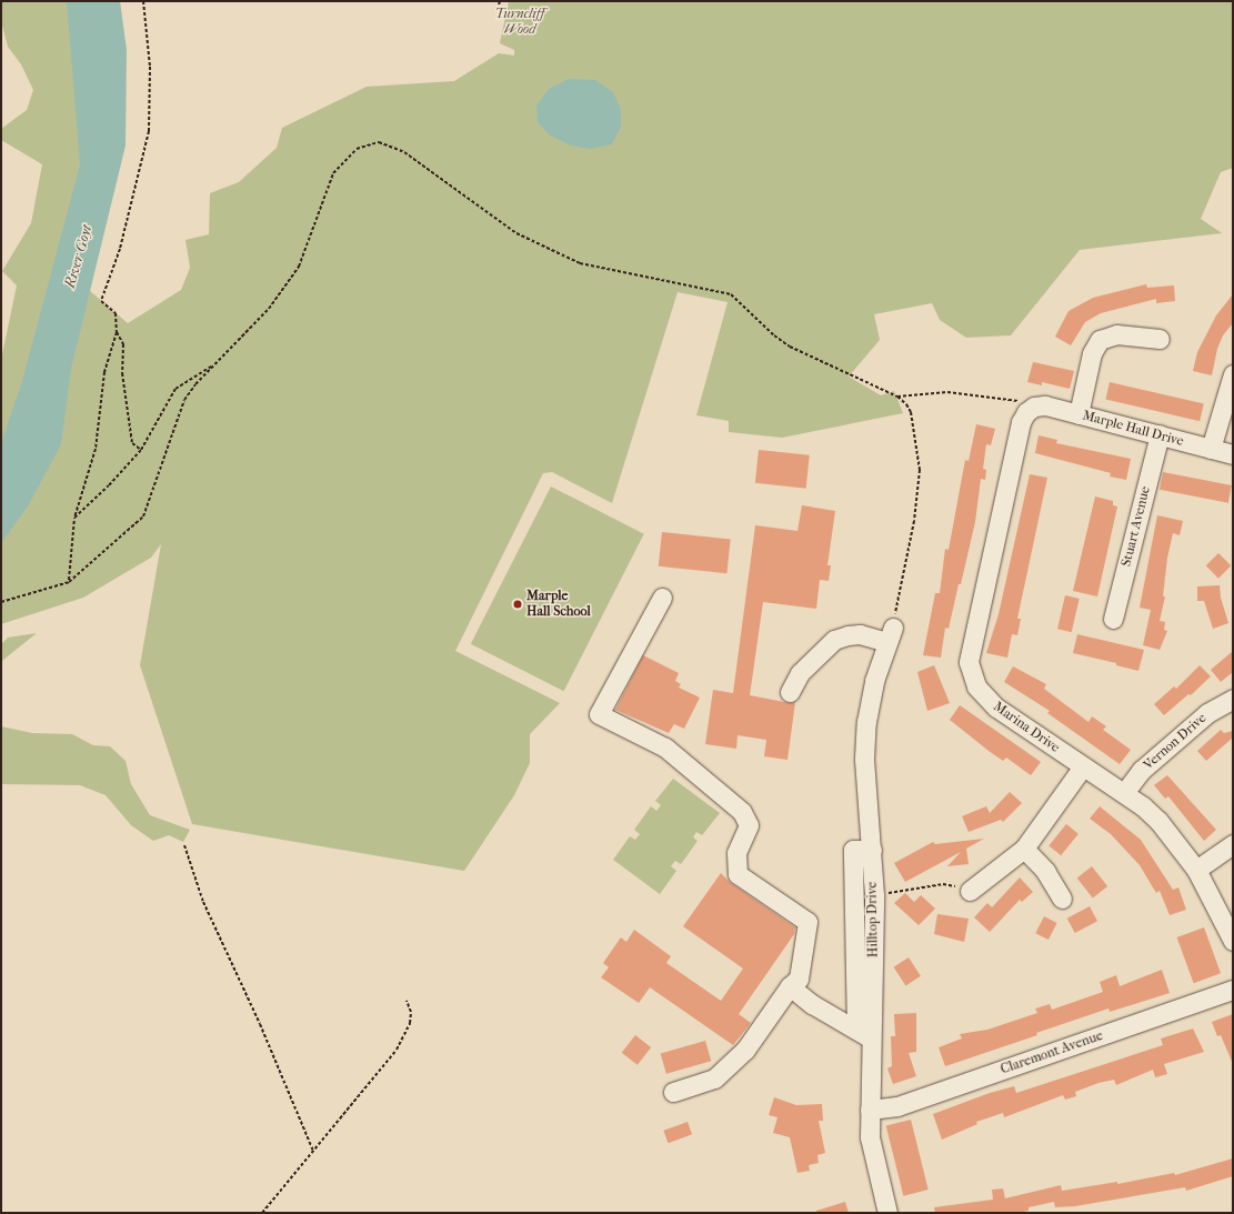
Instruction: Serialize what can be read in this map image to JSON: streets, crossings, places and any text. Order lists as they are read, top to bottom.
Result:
{
  "streets": {
    "street": [
      "Marple Hall Drive",
      "Stuart Avenue",
      "Marina Drive",
      "Vernon Drive",
      "Hilltop Drive",
      "Claremont Avenue"
    ]
  },
  "crossings": [
    ["Marple Hall Drive", "Stuart Avenue"],
    ["Marple Hall Drive", "Marina Drive"],
    ["Marina Drive", "Vernon Drive"],
    ["Hilltop Drive", "Claremont Avenue"]
  ],
  "water": ["River Goyt"],
  "parks": ["Turncliff Wood"],
  "places": ["Marple Hall School"]
}
